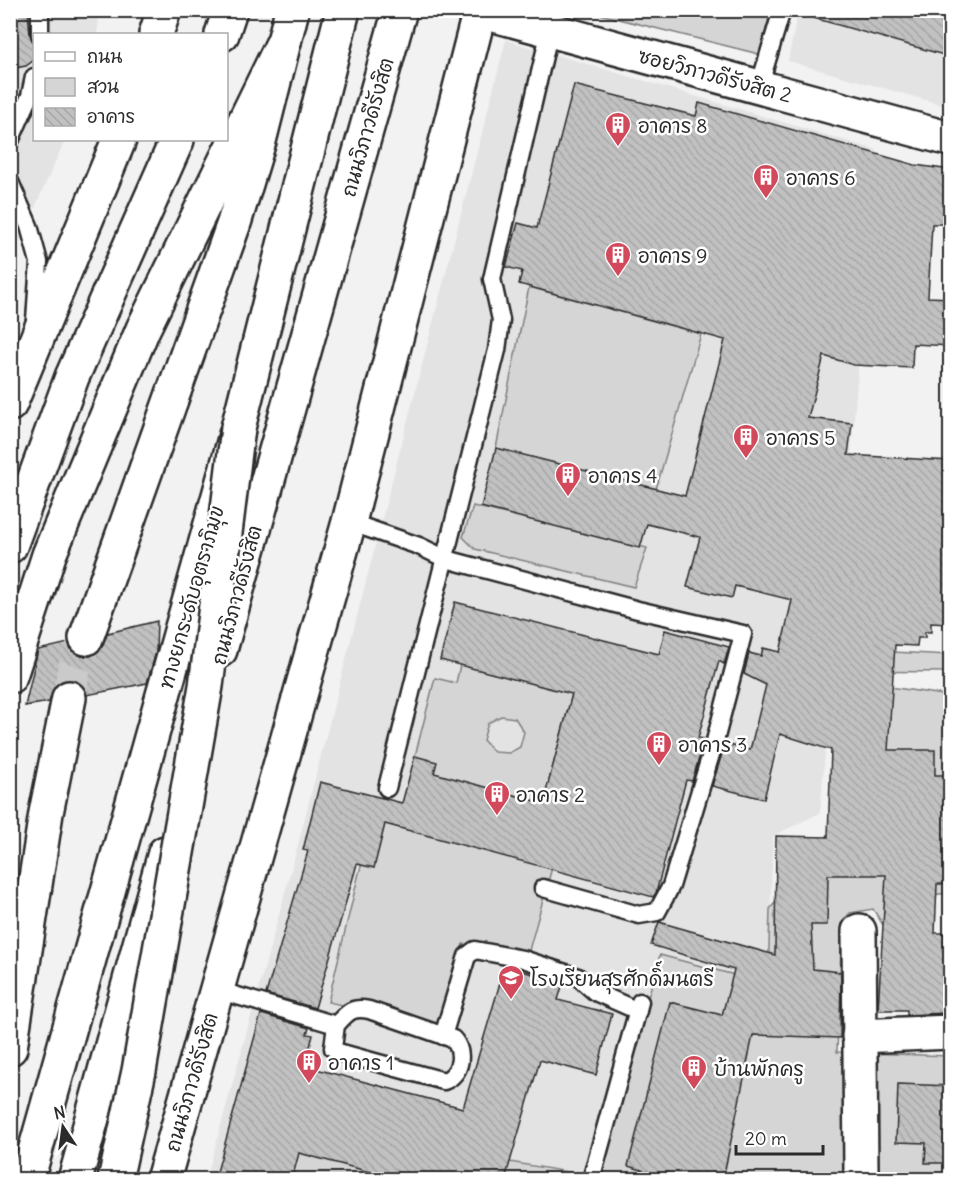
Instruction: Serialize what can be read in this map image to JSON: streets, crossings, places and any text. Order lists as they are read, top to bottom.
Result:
{
  "streets": {
    "main road": ["ซอยวิภาวดีรังสิต 2", "ถนนวิภาวดีรังสิต", "ทางยกระดับอุตราภิมุข"]
  },
  "crossings": [
    ["ซอยวิภาวดีรังสิต 2", "ถนนวิภาวดีรังสิต"]
  ],
  "places": {
    "building": [
      "อาคาร 8",
      "อาคาร 6",
      "อาคาร 9",
      "อาคาร 5",
      "อาคาร 4",
      "อาคาร 3",
      "อาคาร 2",
      "อาคาร 1",
      "บ้านพักครู"
    ],
    "school or university": ["โรงเรียนสุรศักดิ์มนตรี"]
  },
  "legend": ["ถนน", "สวน", "อาคาร"],
  "scale_bar": "20 m",
  "north": "top"
}
